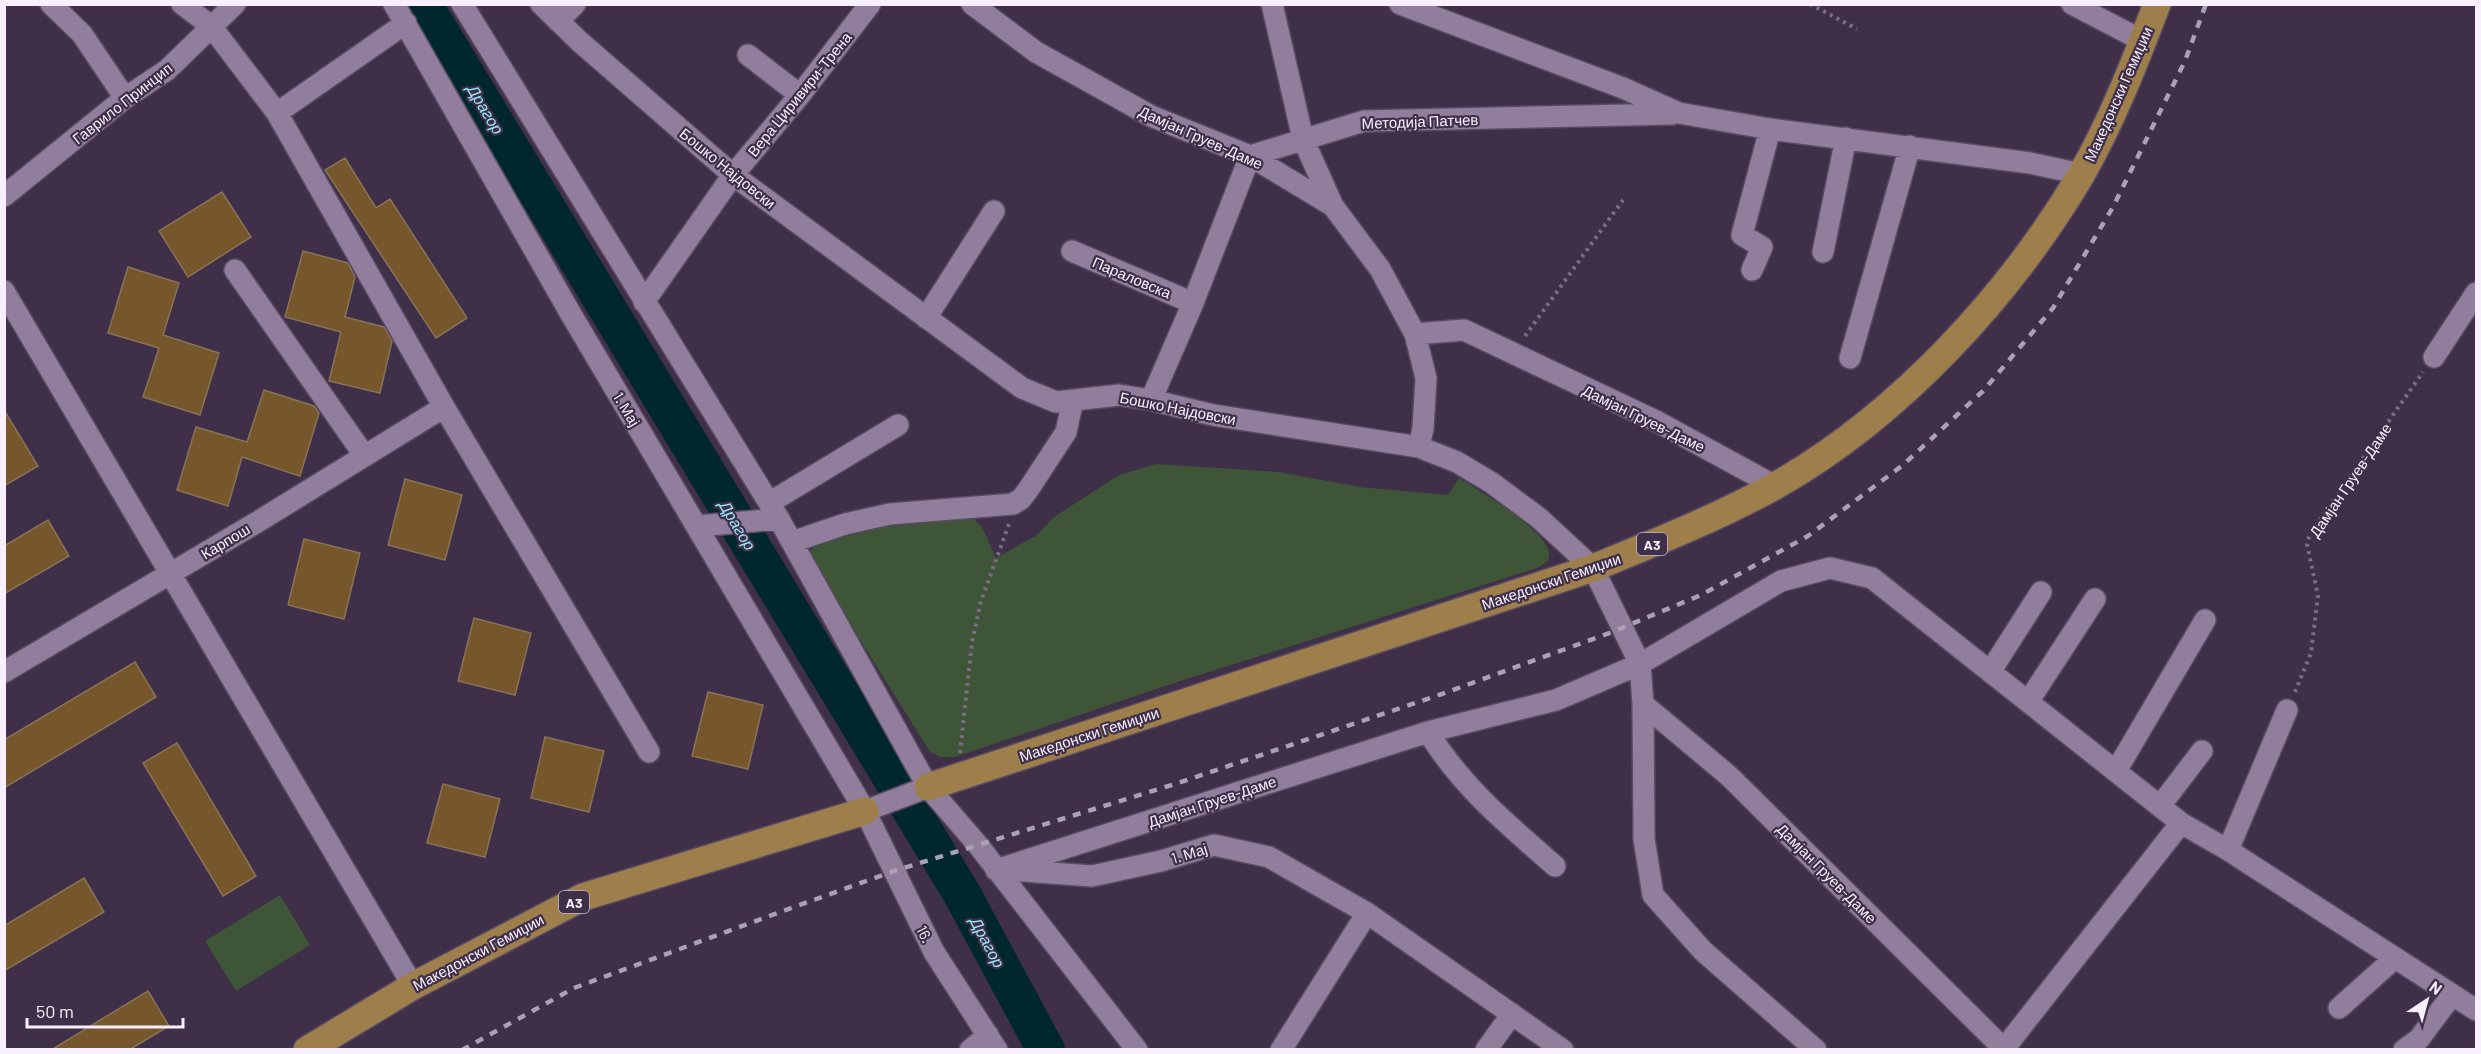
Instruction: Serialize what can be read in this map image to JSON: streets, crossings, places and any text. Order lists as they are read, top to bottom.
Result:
{
  "streets": {
    "main road": ["Македонски Гемиџии", "A3"],
    "street": [
      "Вера Циривири-Трена",
      "Гаврило Принцип",
      "Методија Патчев",
      "Дамјан Груев-Даме",
      "Бошко Најдовски",
      "Параловска",
      "1. Мај",
      "Карпош",
      "16."
    ]
  },
  "crossings": [
    ["Вера Циривири-Трена", "Бошко Најдовски"],
    ["Македонски Гемиџии", "Дамјан Груев-Даме"],
    ["Македонски Гемиџии", "1. Мај"],
    ["Македонски Гемиџии", "A3"],
    ["Македонски Гемиџии", "16."],
    ["Методија Патчев", "Дамјан Груев-Даме"],
    ["Дамјан Груев-Даме", "Бошко Најдовски"],
    ["Дамјан Груев-Даме", "1. Мај"],
    ["1. Мај", "A3"],
    ["1. Мај", "16."],
    ["A3", "16."]
  ],
  "water": ["Драгор"],
  "scale_bar": "50 m",
  "north": "top right"
}
